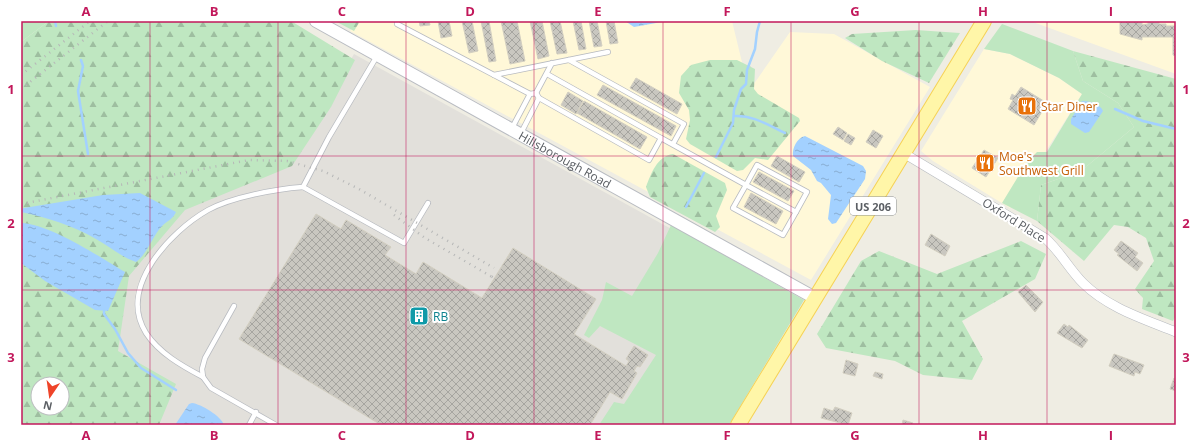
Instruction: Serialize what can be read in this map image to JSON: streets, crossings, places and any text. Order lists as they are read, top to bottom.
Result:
{
  "streets": {
    "main road": ["US 206"],
    "street": ["Hillsborough Road", "Oxford Place"]
  },
  "crossings": [
    ["Hillsborough Road", "US 206"],
    ["US 206", "Oxford Place"]
  ],
  "places": {
    "restaurant": ["Star Diner", "Moe's Southwest Grill"],
    "building": ["RB"]
  },
  "north": "bottom",
  "grid": {
    "columns": [
      "A",
      "B",
      "C",
      "D",
      "E",
      "F",
      "G",
      "H",
      "I"
    ],
    "rows": ["1", "2", "3"]
  }
}
